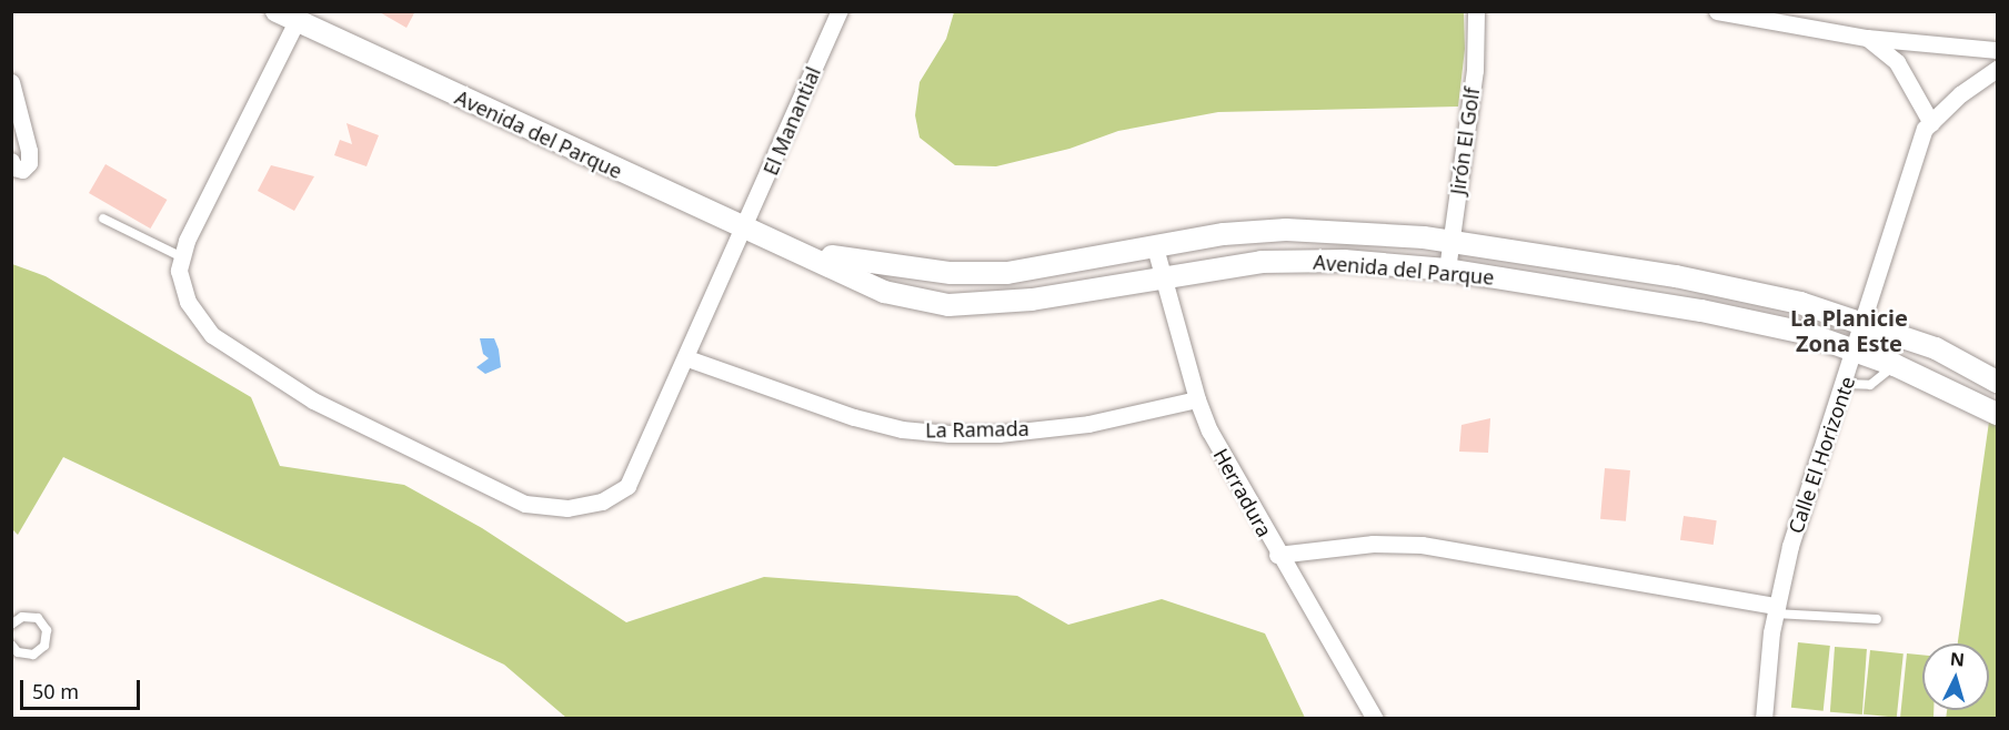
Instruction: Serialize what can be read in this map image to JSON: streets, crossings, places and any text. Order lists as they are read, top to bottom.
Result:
{
  "streets": {
    "street": [
      "El Manantial",
      "Avenida del Parque",
      "Jirón El Golf",
      "La Ramada",
      "Calle El Horizonte",
      "Herradura"
    ]
  },
  "crossings": [
    ["El Manantial", "Avenida del Parque"],
    ["El Manantial", "La Ramada"],
    ["Avenida del Parque", "Jirón El Golf"],
    ["Avenida del Parque", "Calle El Horizonte"],
    ["Avenida del Parque", "Herradura"],
    ["La Ramada", "Herradura"]
  ],
  "districts": ["La Planicie Zona Este"],
  "scale_bar": "50 m",
  "north": "top"
}
